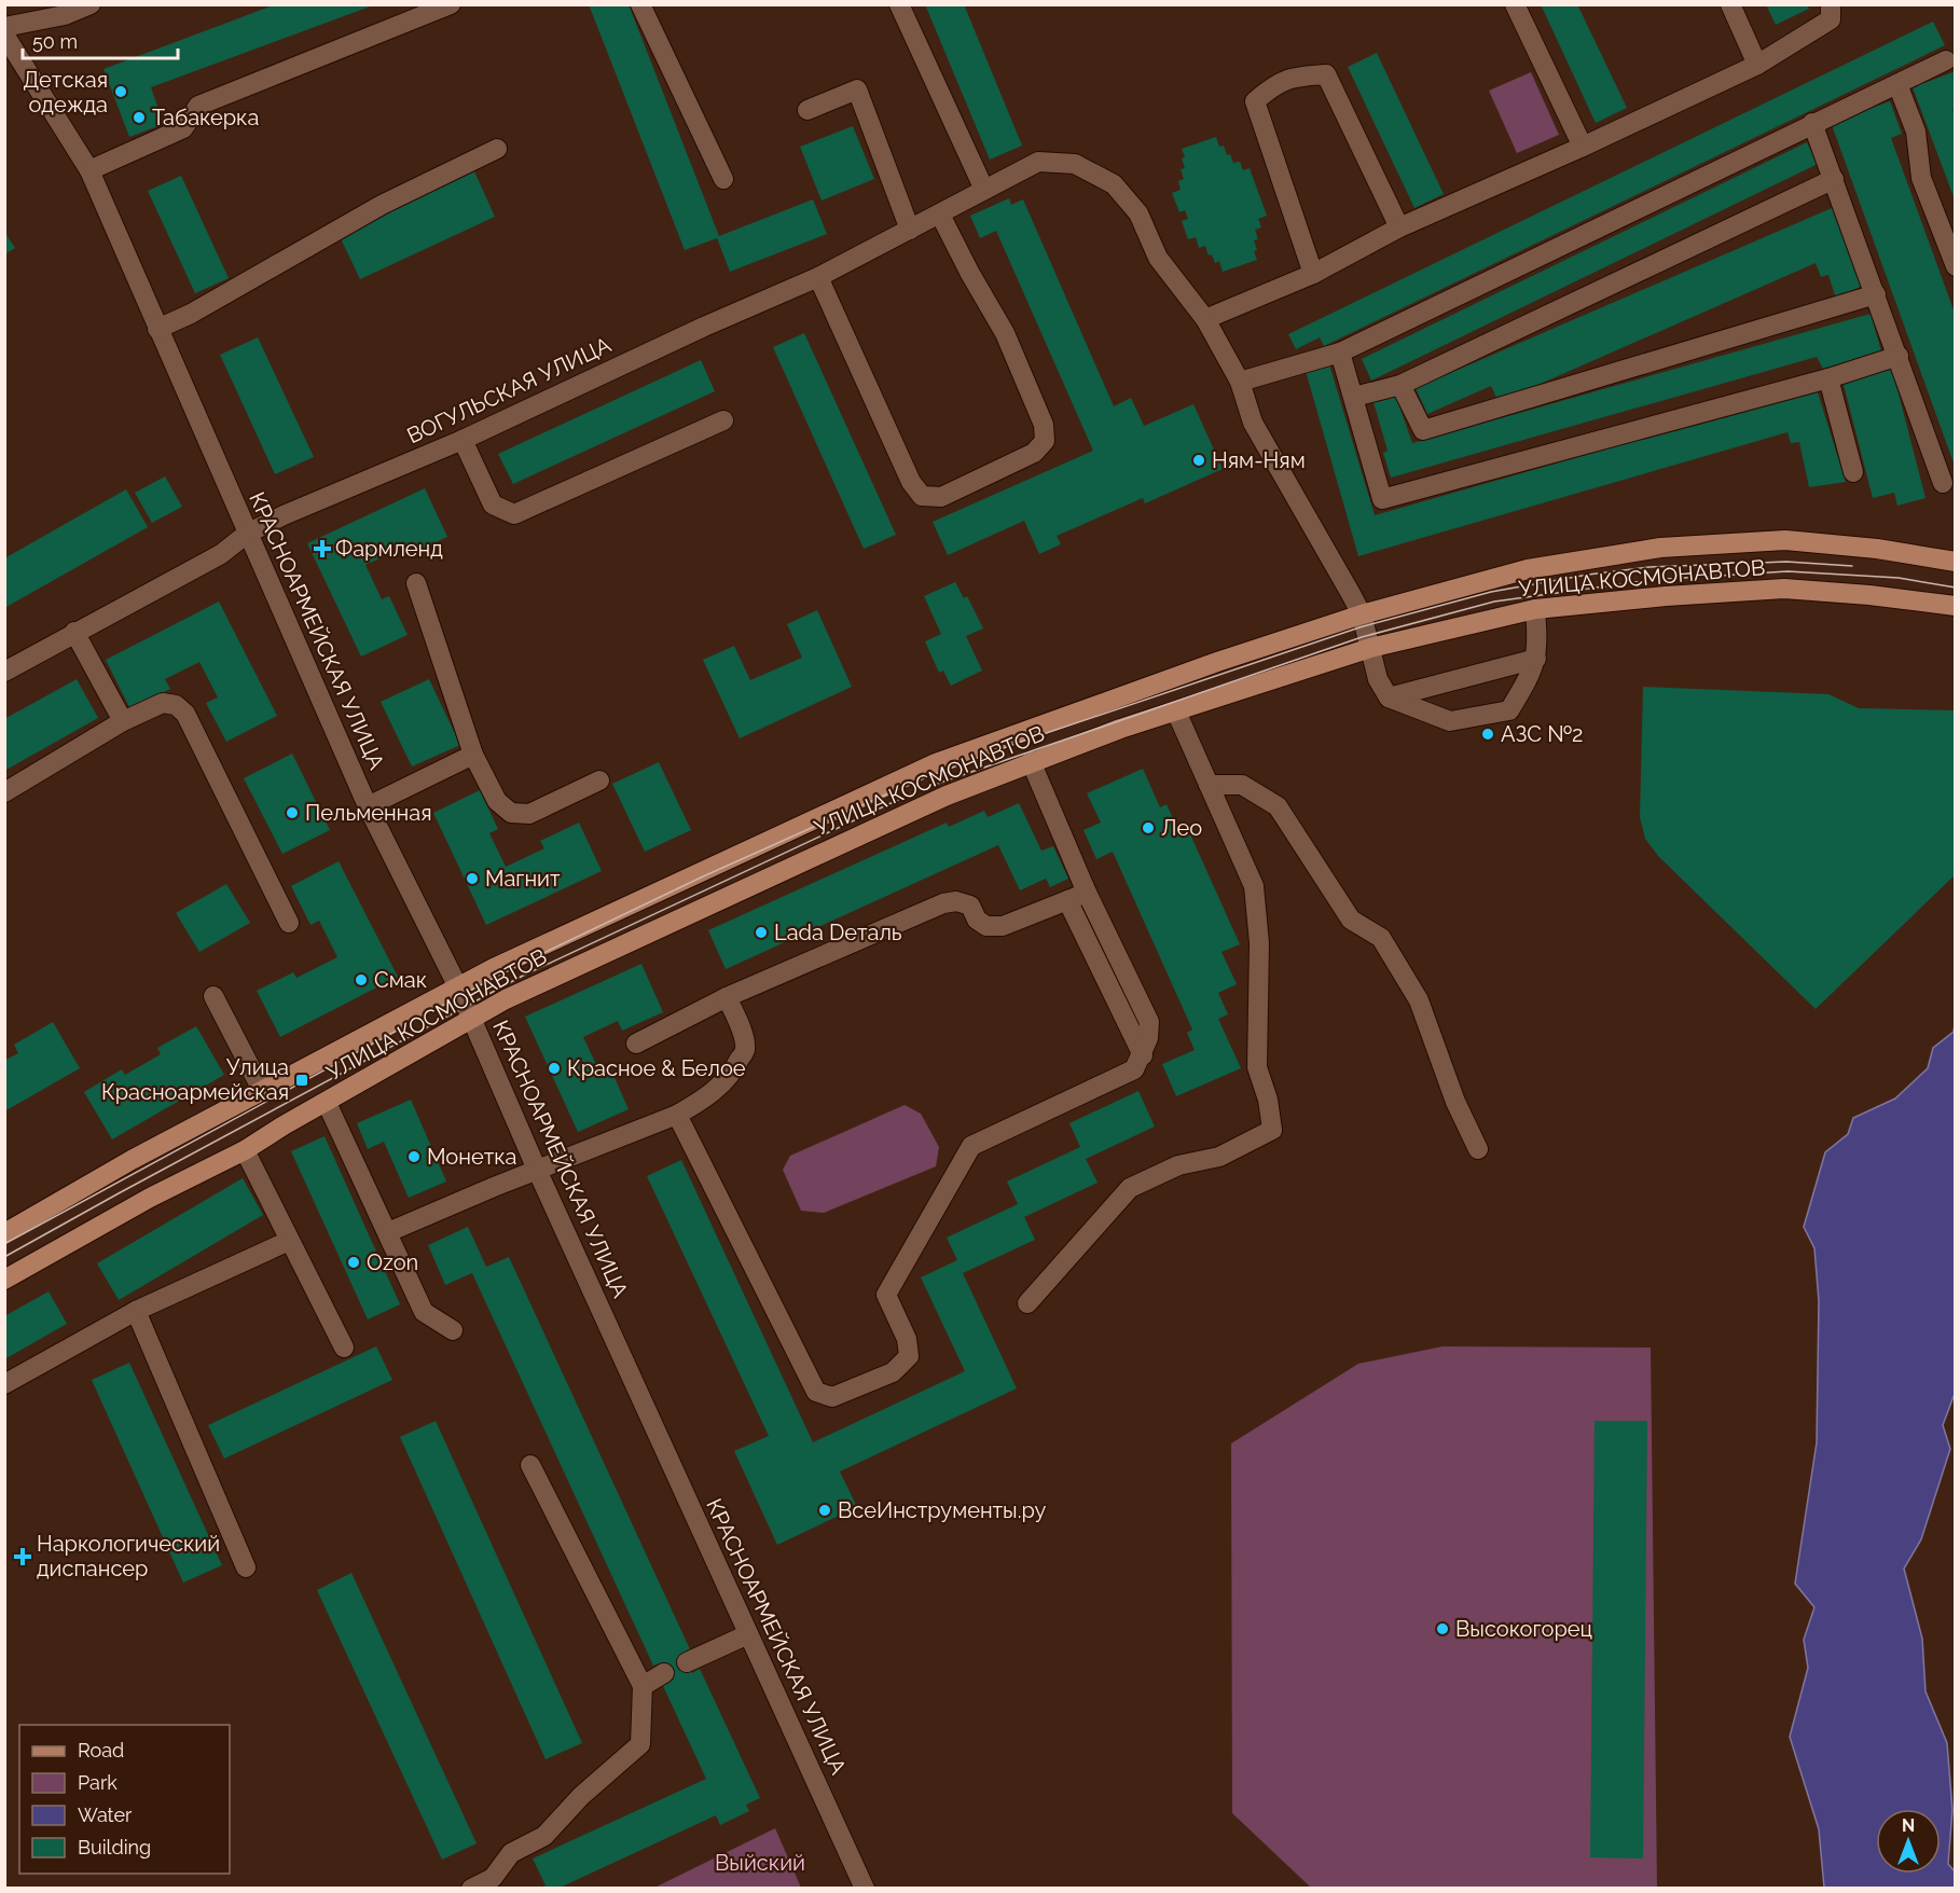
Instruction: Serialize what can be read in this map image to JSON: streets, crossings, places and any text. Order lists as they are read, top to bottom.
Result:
{
  "streets": {
    "main road": ["УЛИЦА КОСМОНАВТОВ"],
    "street": ["ВОГУЛЬСКАЯ УЛИЦА", "КРАСНОАРМЕЙСКАЯ УЛИЦА"]
  },
  "crossings": [
    ["ВОГУЛЬСКАЯ УЛИЦА", "КРАСНОАРМЕЙСКАЯ УЛИЦА"],
    ["УЛИЦА КОСМОНАВТОВ", "КРАСНОАРМЕЙСКАЯ УЛИЦА"]
  ],
  "parks": ["Выйский"],
  "places": {
    "other": [
      "Детская одежда",
      "Табакерка",
      "Ням-Ням",
      "АЗС №2",
      "Пельменная",
      "Лео",
      "Магнит",
      "Lada Dеталь",
      "Смак",
      "Красное & Белое",
      "Монетка",
      "Ozon",
      "ВсеИнструменты.ру",
      "Высокогорец"
    ],
    "health": ["Фармленд", "Наркологический диспансер"],
    "transit": ["Улица Красноармейская"]
  },
  "legend": [
    "Road",
    "Park",
    "Water",
    "Building"
  ],
  "scale_bar": "50 m",
  "north": "top"
}
